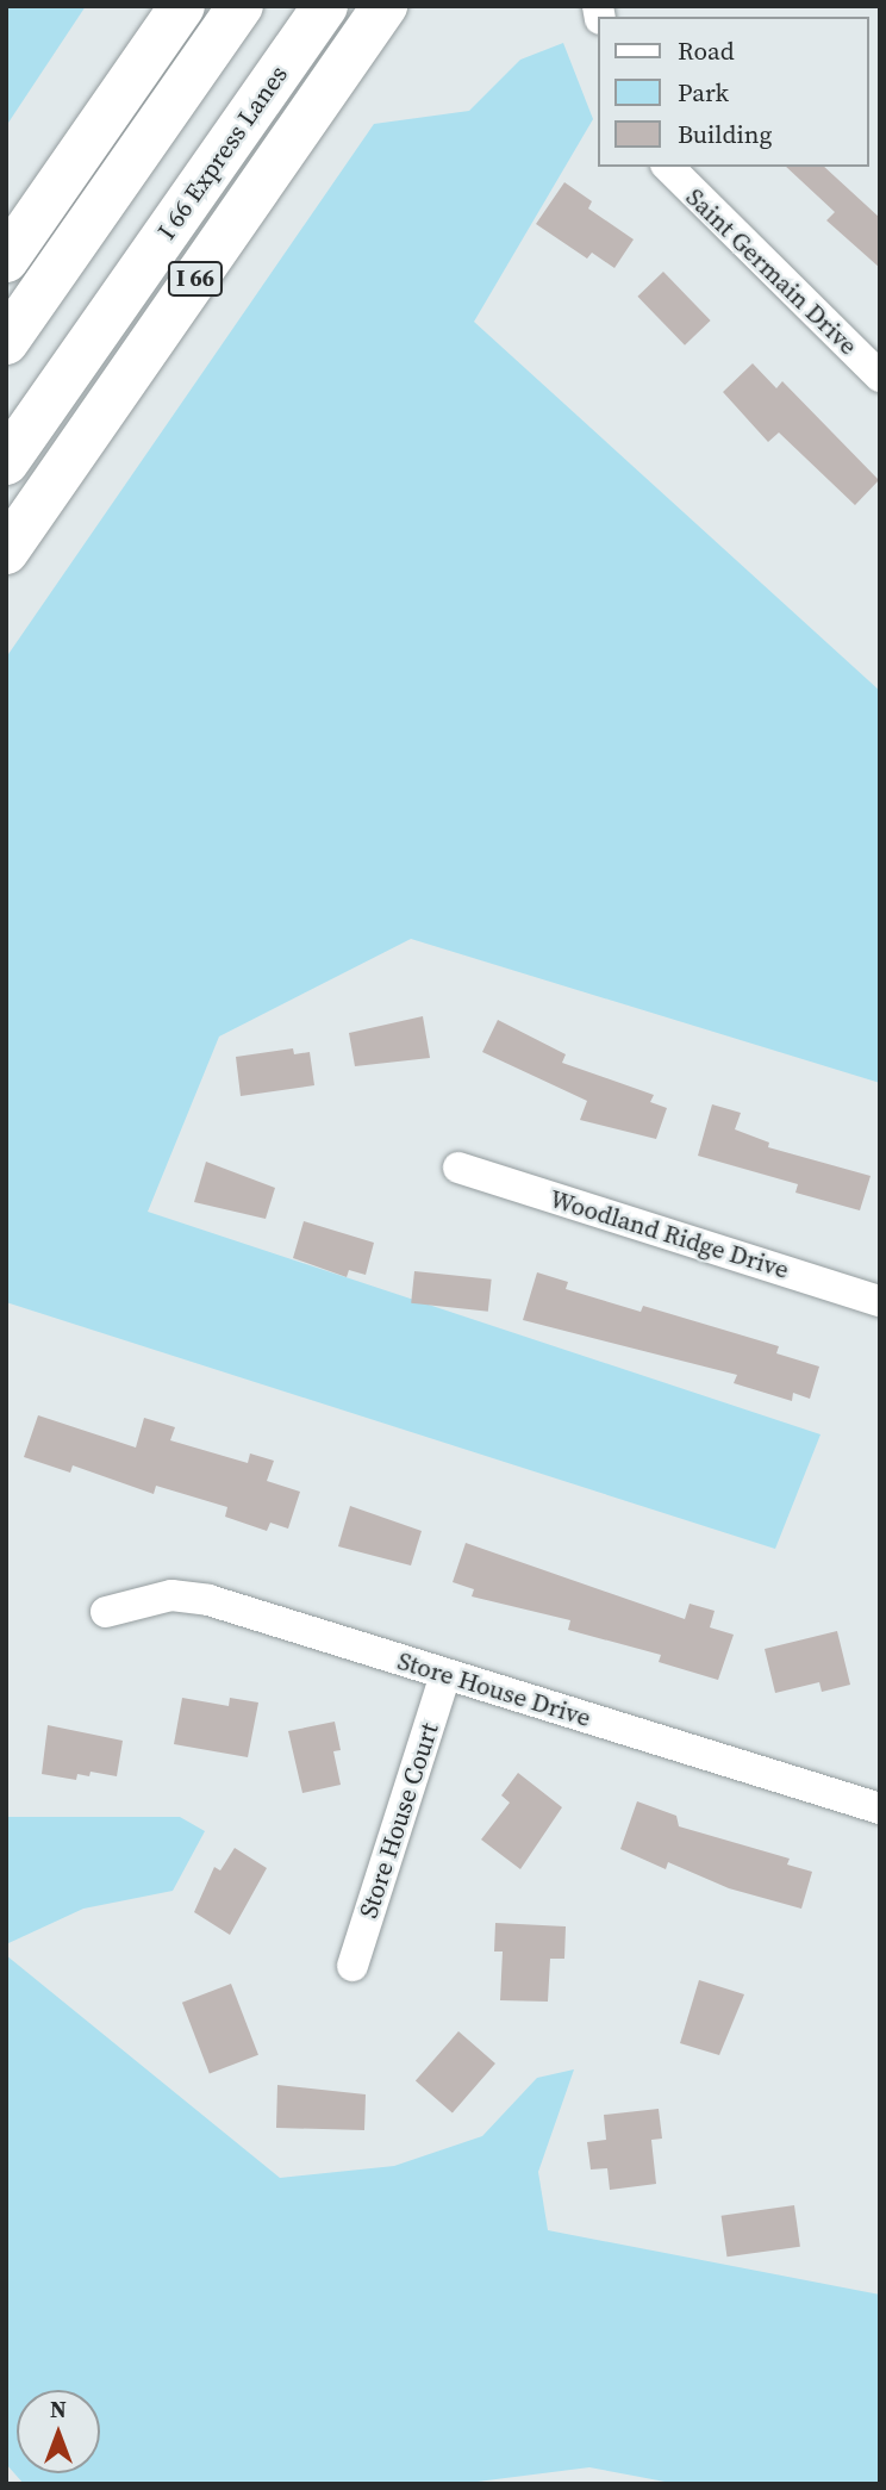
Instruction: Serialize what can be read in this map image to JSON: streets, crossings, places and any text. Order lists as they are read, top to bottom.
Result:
{
  "streets": {
    "highway": ["I 66 Express Lanes", "I 66"],
    "street": [
      "Saint Germain Drive",
      "Woodland Ridge Drive",
      "Store House Drive",
      "Store House Court"
    ]
  },
  "crossings": [
    ["Store House Drive", "Store House Court"]
  ],
  "legend": ["Road", "Park", "Building"],
  "north": "top"
}
